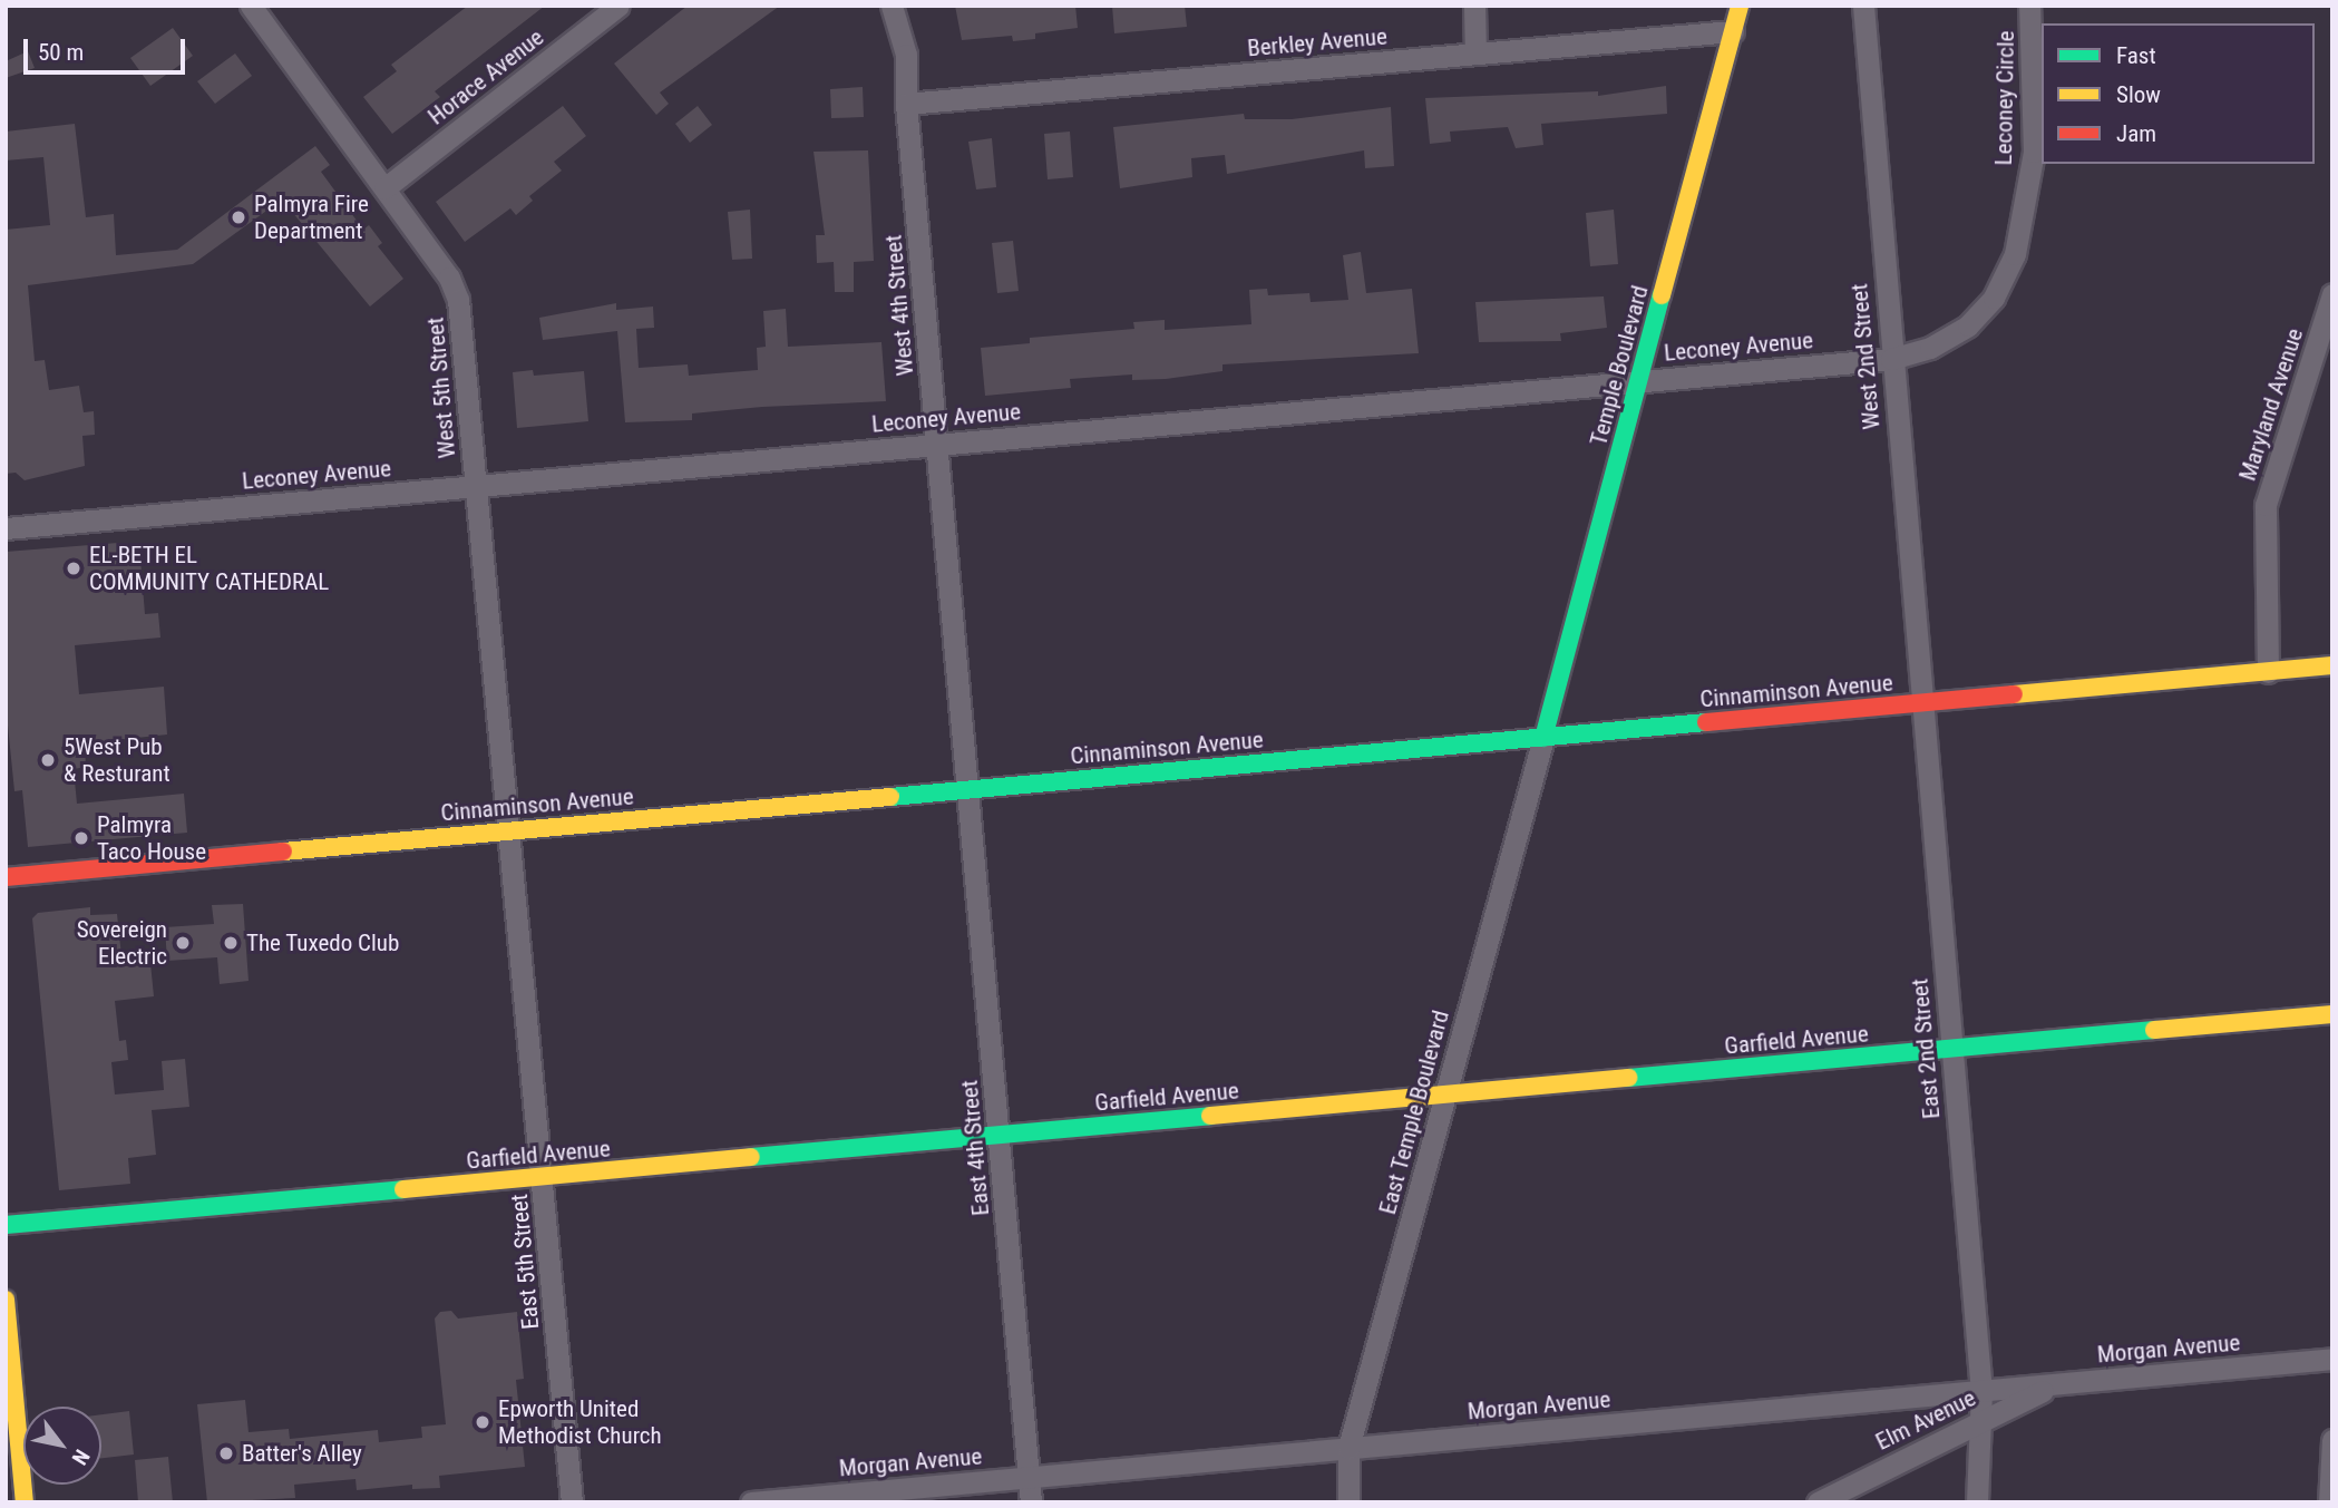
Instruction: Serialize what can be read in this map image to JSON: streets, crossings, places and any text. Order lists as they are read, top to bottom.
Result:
{
  "streets": {
    "street": [
      "Berkley Avenue",
      "Horace Avenue",
      "Leconey Circle",
      "West 4th Street",
      "Leconey Avenue",
      "West 2nd Street",
      "Temple Boulevard",
      "West 5th Street",
      "Maryland Avenue",
      "Cinnaminson Avenue",
      "Garfield Avenue",
      "East 2nd Street",
      "East Temple Boulevard",
      "East 4th Street",
      "East 5th Street",
      "Morgan Avenue",
      "Elm Avenue"
    ]
  },
  "crossings": [
    ["Berkley Avenue", "West 4th Street"],
    ["Berkley Avenue", "Temple Boulevard"],
    ["Horace Avenue", "West 5th Street"],
    ["Leconey Circle", "Leconey Avenue"],
    ["Leconey Circle", "West 2nd Street"],
    ["West 4th Street", "Leconey Avenue"],
    ["West 4th Street", "Cinnaminson Avenue"],
    ["West 4th Street", "East 4th Street"],
    ["Leconey Avenue", "West 2nd Street"],
    ["Leconey Avenue", "Temple Boulevard"],
    ["Leconey Avenue", "West 5th Street"],
    ["West 2nd Street", "Cinnaminson Avenue"],
    ["West 2nd Street", "East 2nd Street"],
    ["Temple Boulevard", "Cinnaminson Avenue"],
    ["Temple Boulevard", "East Temple Boulevard"],
    ["West 5th Street", "Cinnaminson Avenue"],
    ["West 5th Street", "East 5th Street"],
    ["Maryland Avenue", "Cinnaminson Avenue"],
    ["Cinnaminson Avenue", "East 2nd Street"],
    ["Cinnaminson Avenue", "East Temple Boulevard"],
    ["Cinnaminson Avenue", "East 4th Street"],
    ["Cinnaminson Avenue", "East 5th Street"],
    ["Garfield Avenue", "East 2nd Street"],
    ["Garfield Avenue", "East Temple Boulevard"],
    ["Garfield Avenue", "East 4th Street"],
    ["Garfield Avenue", "East 5th Street"],
    ["East 2nd Street", "Morgan Avenue"],
    ["East 2nd Street", "Elm Avenue"],
    ["East Temple Boulevard", "Morgan Avenue"],
    ["East 4th Street", "Morgan Avenue"],
    ["Morgan Avenue", "Elm Avenue"]
  ],
  "places": [
    "Palmyra Fire Department",
    "EL-BETH EL COMMUNITY CATHEDRAL",
    "5West Pub & Resturant",
    "Palmyra Taco House",
    "Sovereign Electric",
    "The Tuxedo Club",
    "Epworth United Methodist Church",
    "Batter's Alley"
  ],
  "legend": ["Fast", "Slow", "Jam"],
  "scale_bar": "50 m",
  "north": "bottom right"
}
